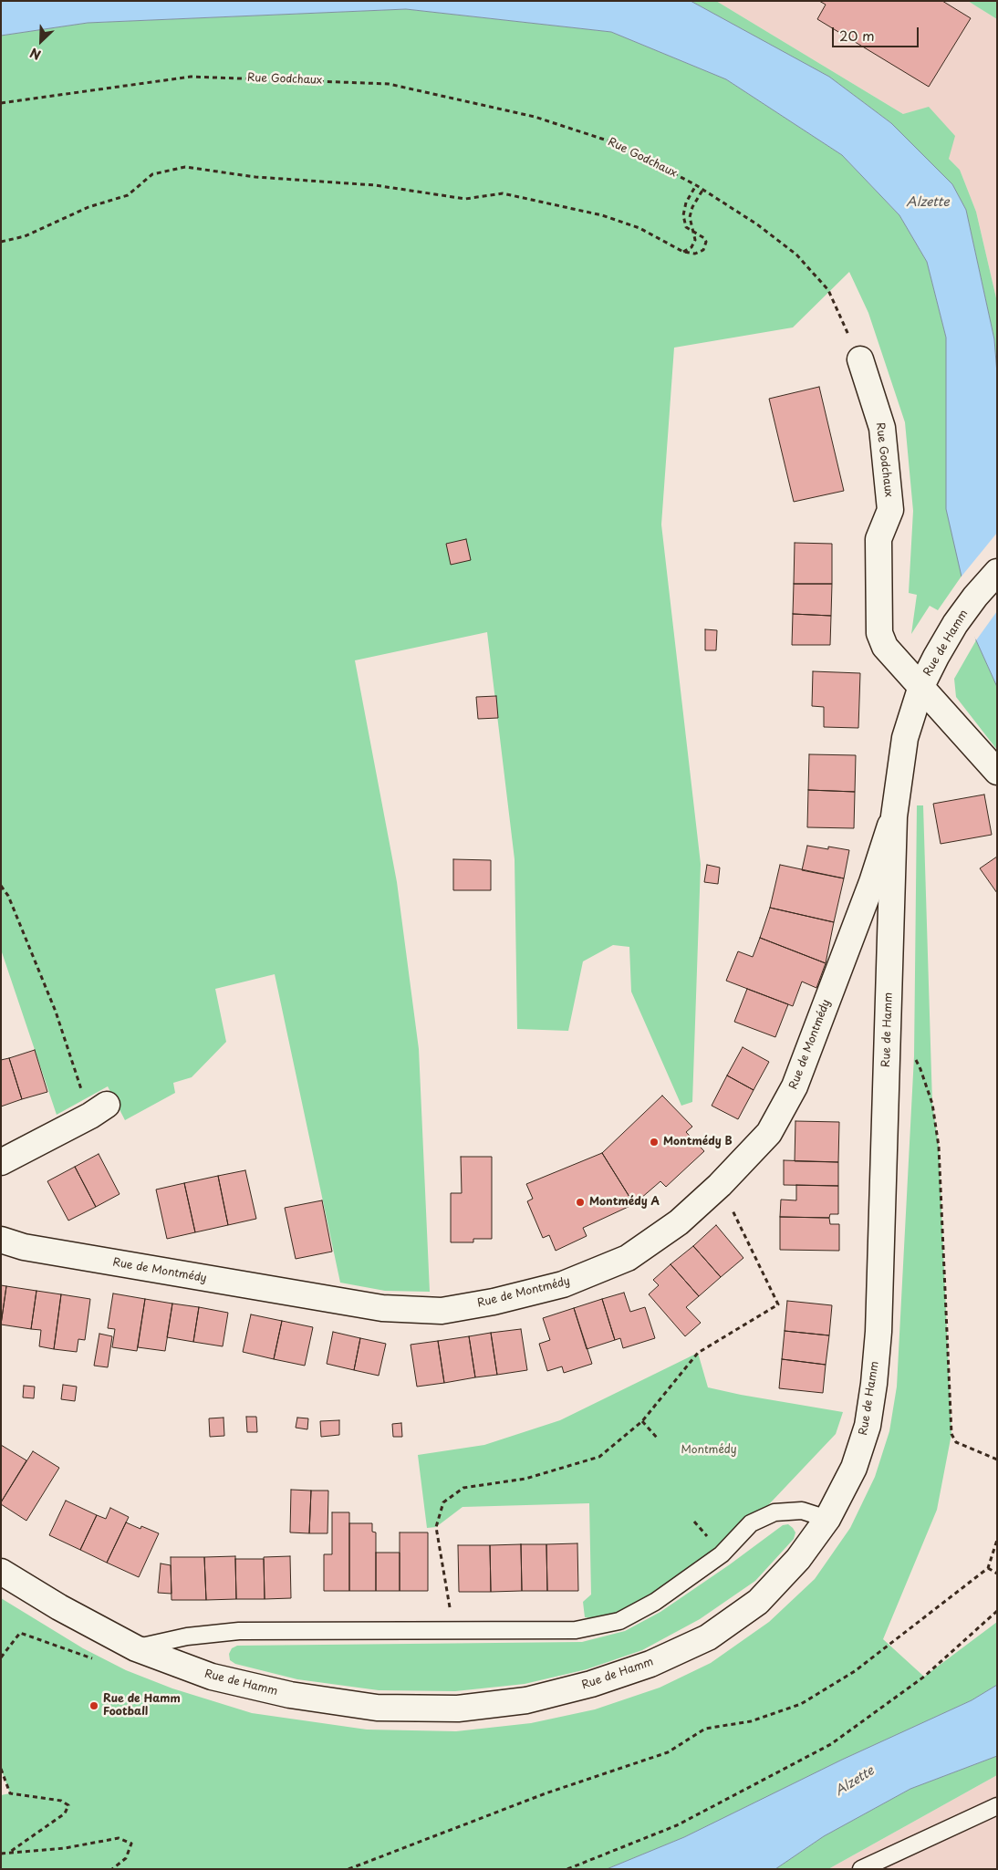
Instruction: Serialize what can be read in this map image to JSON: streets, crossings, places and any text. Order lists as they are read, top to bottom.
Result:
{
  "streets": {
    "main road": ["Rue Godchaux", "Rue de Hamm", "Rue de Montmédy"]
  },
  "crossings": [
    ["Rue Godchaux", "Rue de Hamm"],
    ["Rue de Hamm", "Rue de Montmédy"]
  ],
  "water": ["Alzette"],
  "parks": ["Montmédy"],
  "places": ["Montmédy B", "Montmédy A", "Rue de Hamm Football"],
  "scale_bar": "20 m",
  "north": "bottom left"
}
